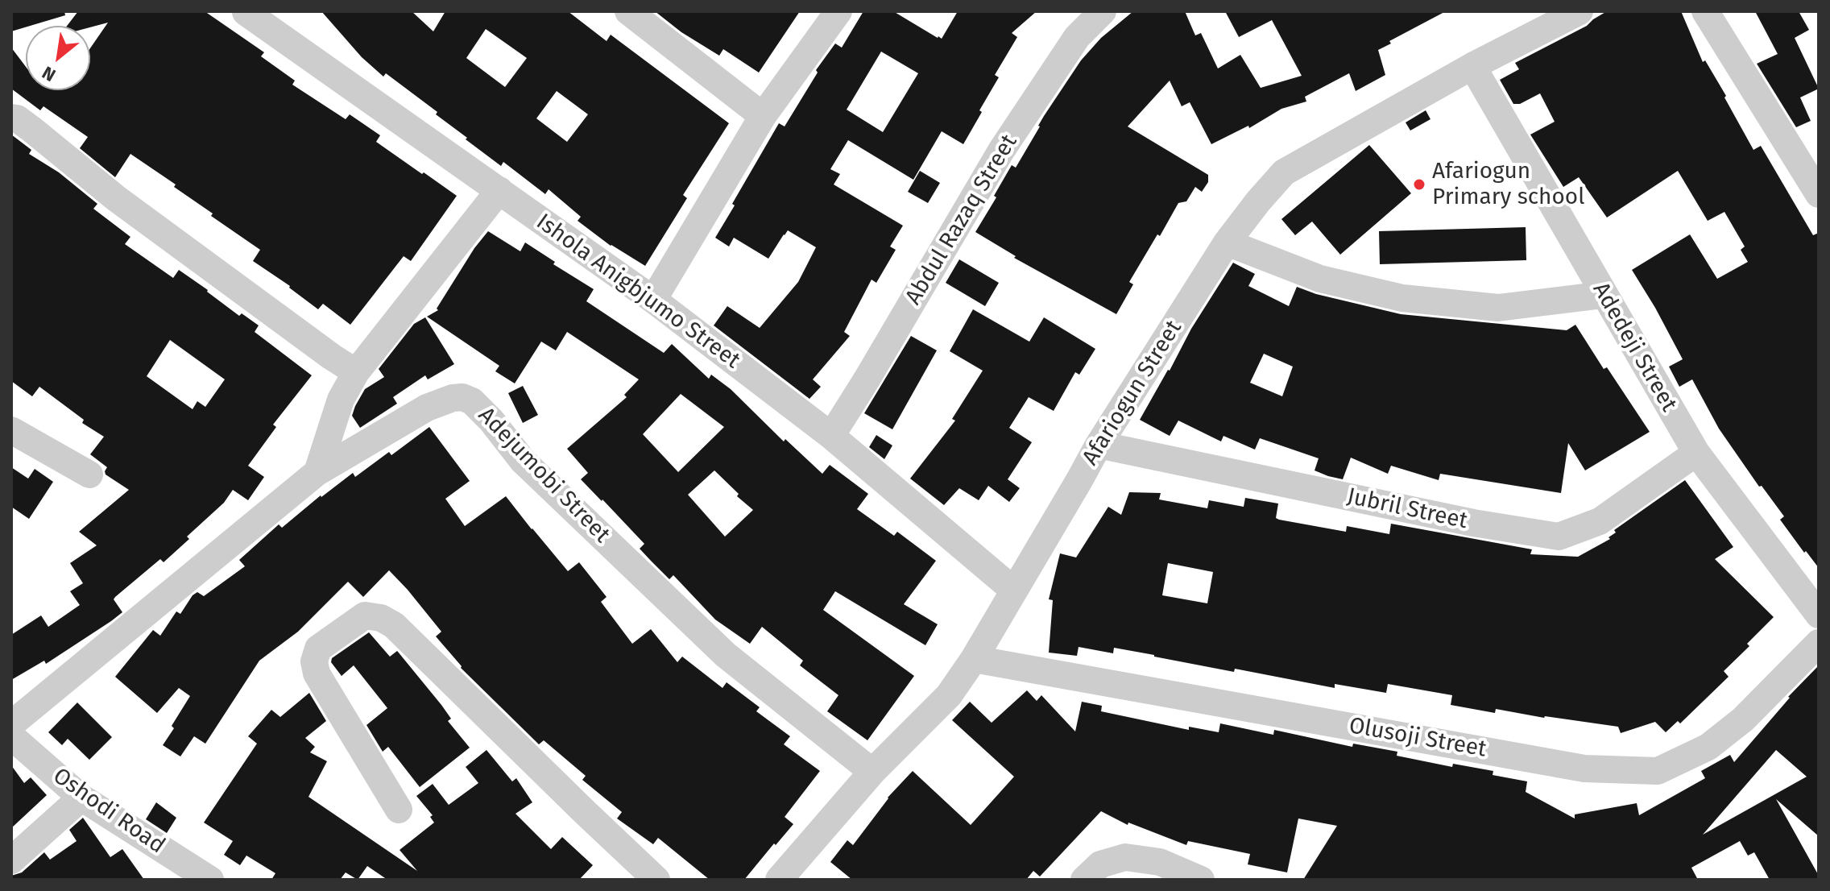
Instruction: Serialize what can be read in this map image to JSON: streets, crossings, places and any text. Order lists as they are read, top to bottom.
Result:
{
  "streets": {
    "street": [
      "Abdul Razaq Street",
      "Ishola Anigbjumo Street",
      "Adedeji Street",
      "Afariogun Street",
      "Adejumobi Street",
      "Jubril Street",
      "Olusoji Street",
      "Oshodi Road"
    ]
  },
  "crossings": [
    ["Abdul Razaq Street", "Ishola Anigbjumo Street"],
    ["Ishola Anigbjumo Street", "Afariogun Street"],
    ["Adedeji Street", "Afariogun Street"],
    ["Adedeji Street", "Jubril Street"],
    ["Afariogun Street", "Adejumobi Street"],
    ["Afariogun Street", "Jubril Street"],
    ["Afariogun Street", "Olusoji Street"]
  ],
  "places": ["Afariogun Primary school"],
  "north": "bottom left"
}
